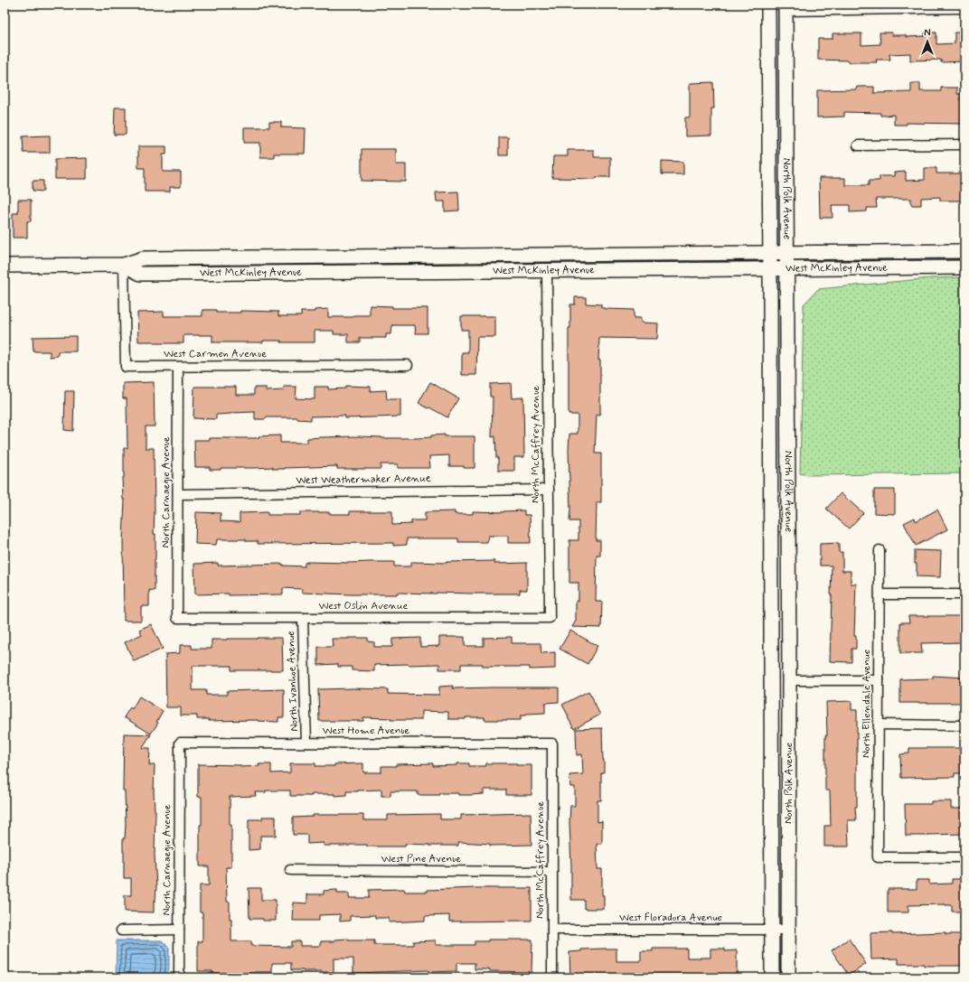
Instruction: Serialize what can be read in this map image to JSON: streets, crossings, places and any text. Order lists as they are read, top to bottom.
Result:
{
  "streets": {
    "main road": ["North Polk Avenue", "West McKinley Avenue"],
    "street": [
      "West Carmen Avenue",
      "North McCaffrey Avenue",
      "West Weathermaker Avenue",
      "North Carnaegie Avenue",
      "West Oslin Avenue",
      "North Ivanhoe Avenue",
      "North Ellendale Avenue",
      "West Home Avenue",
      "West Pine Avenue",
      "West Floradora Avenue"
    ]
  },
  "crossings": [
    ["North Polk Avenue", "West McKinley Avenue"],
    ["North Polk Avenue", "West Floradora Avenue"],
    ["West McKinley Avenue", "West Carmen Avenue"],
    ["West McKinley Avenue", "North McCaffrey Avenue"],
    ["West Carmen Avenue", "North Carnaegie Avenue"],
    ["North McCaffrey Avenue", "West Weathermaker Avenue"],
    ["North McCaffrey Avenue", "West Oslin Avenue"],
    ["North McCaffrey Avenue", "West Home Avenue"],
    ["North McCaffrey Avenue", "West Pine Avenue"],
    ["North McCaffrey Avenue", "West Floradora Avenue"],
    ["West Weathermaker Avenue", "North Carnaegie Avenue"],
    ["North Carnaegie Avenue", "West Oslin Avenue"],
    ["North Carnaegie Avenue", "West Home Avenue"],
    ["West Oslin Avenue", "North Ivanhoe Avenue"],
    ["North Ivanhoe Avenue", "West Home Avenue"]
  ],
  "north": "top"
}
